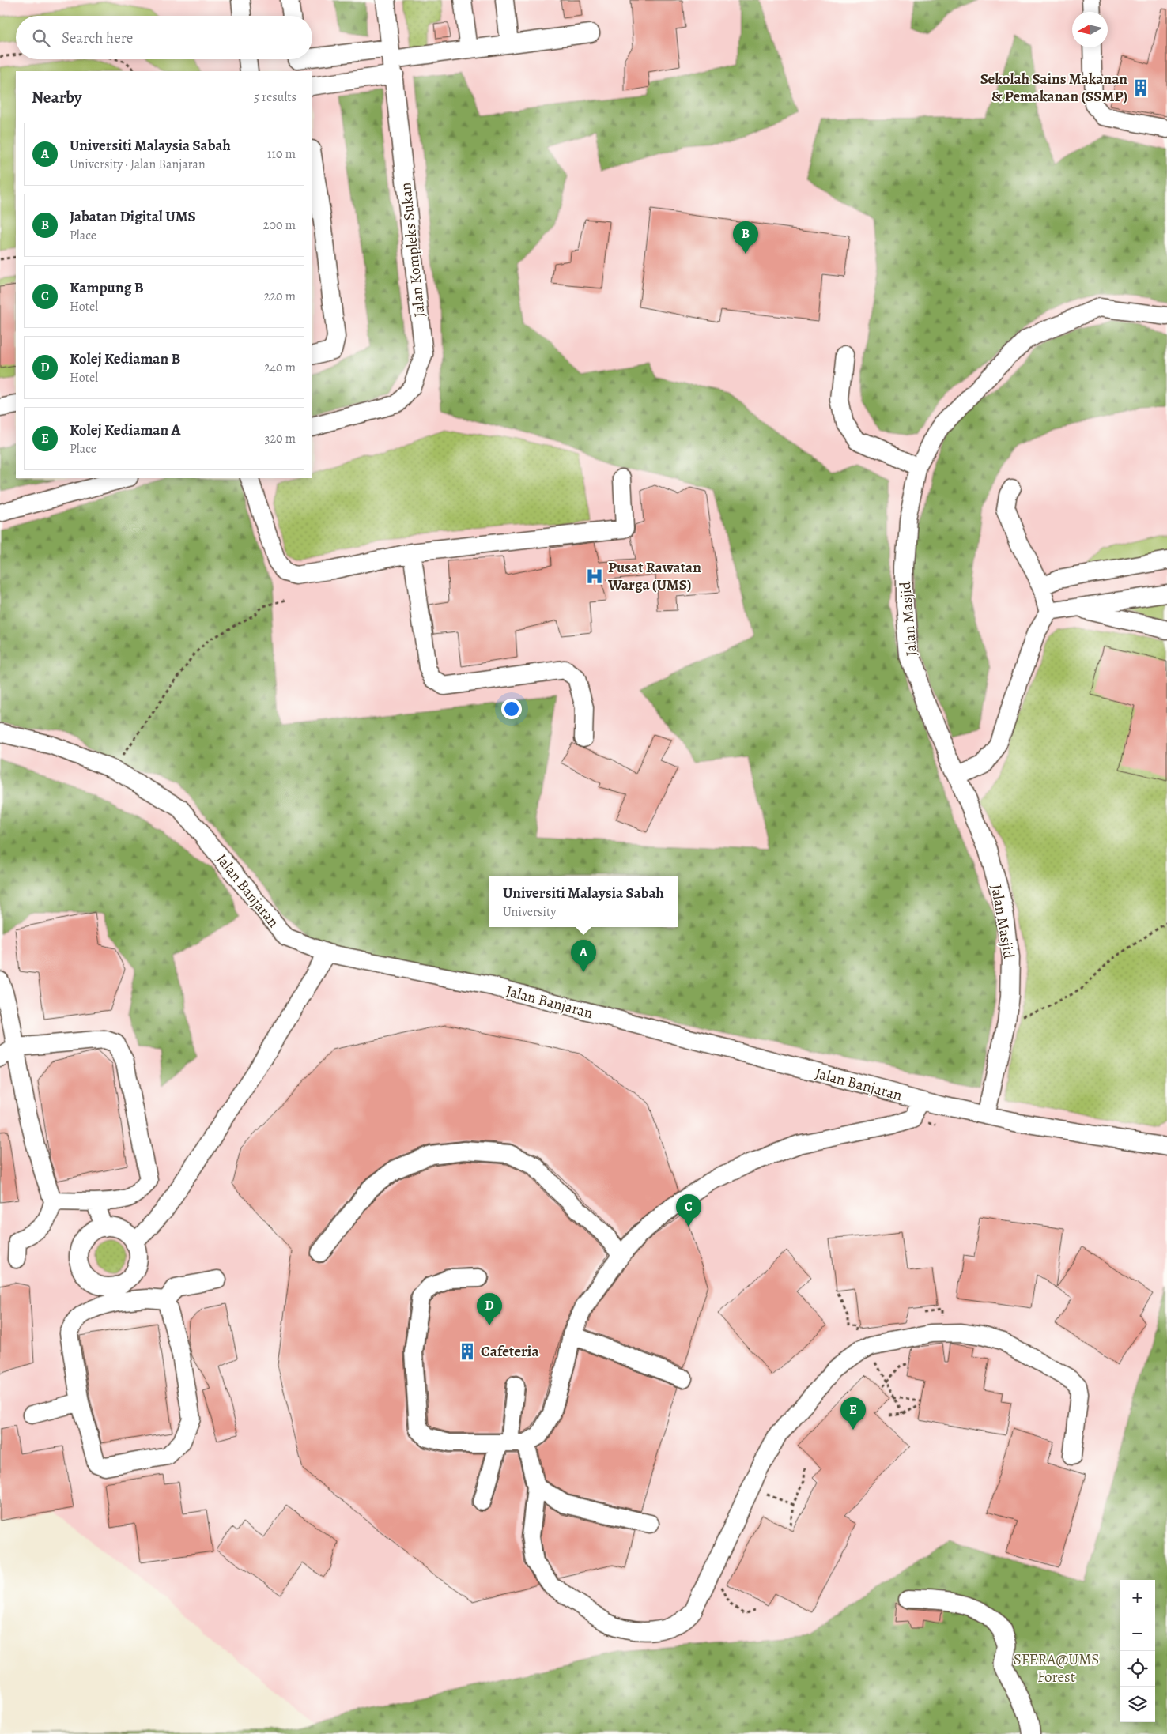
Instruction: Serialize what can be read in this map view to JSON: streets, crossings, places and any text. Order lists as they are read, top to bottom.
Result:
{
  "streets": {
    "street": ["Jalan Kompleks Sukan", "Jalan Masjid", "Jalan Banjaran"]
  },
  "crossings": [
    ["Jalan Masjid", "Jalan Banjaran"]
  ],
  "parks": ["SFERA@UMS Forest"],
  "places": {
    "building": ["Sekolah Sains Makanan & Pemakanan (SSMP)", "Cafeteria"],
    "hospital": ["Pusat Rawatan Warga (UMS)"]
  },
  "north": "left",
  "page": {
    "search": "Search here",
    "heading": ["Nearby", "5 results"],
    "list": [
      {
        "mark": "A",
        "name": "Universiti Malaysia Sabah",
        "note": "University · Jalan Banjaran",
        "value": "110 m"
      },
      {
        "mark": "B",
        "name": "Jabatan Digital UMS",
        "note": "Place",
        "value": "200 m"
      },
      {
        "mark": "C",
        "name": "Kampung B",
        "note": "Hotel",
        "value": "220 m"
      },
      {
        "mark": "D",
        "name": "Kolej Kediaman B",
        "note": "Hotel",
        "value": "240 m"
      },
      {
        "mark": "E",
        "name": "Kolej Kediaman A",
        "note": "Place",
        "value": "320 m"
      }
    ],
    "pins": [
      "B",
      "A",
      "C",
      "D",
      "E"
    ],
    "popup": ["Universiti Malaysia Sabah", "University"],
    "map_buttons": ["+", "−"]
  }
}
